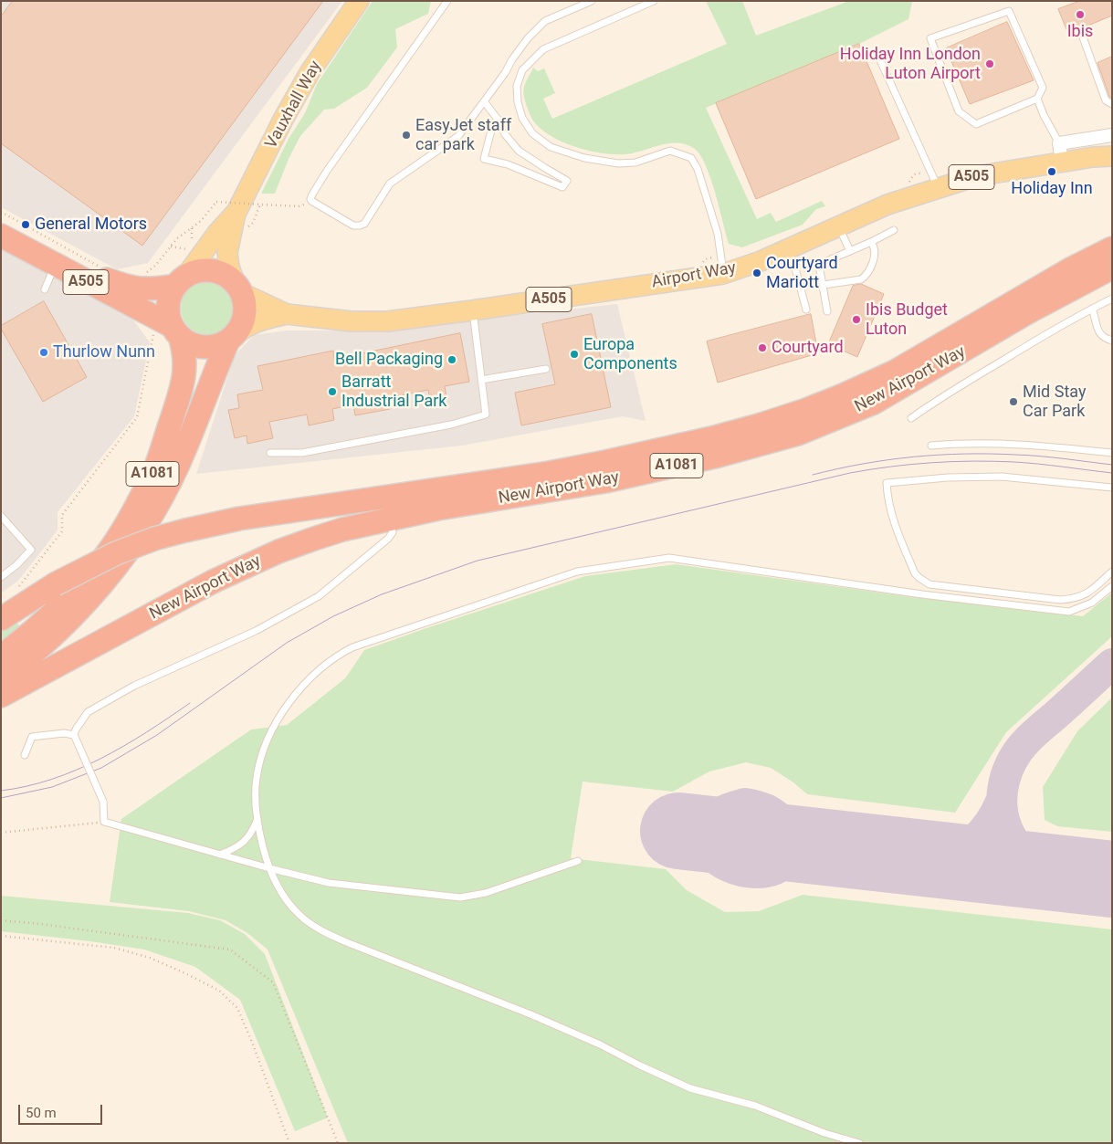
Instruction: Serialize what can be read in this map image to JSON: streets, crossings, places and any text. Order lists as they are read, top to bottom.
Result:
{
  "streets": {
    "highway": ["A505", "New Airport Way", "A1081"],
    "main road": ["Vauxhall Way", "Airport Way"]
  },
  "crossings": [
    ["Vauxhall Way", "A505"],
    ["Vauxhall Way", "Airport Way"],
    ["Vauxhall Way", "A1081"],
    ["A505", "Airport Way"],
    ["A505", "A1081"],
    ["Airport Way", "A1081"]
  ],
  "places": [
    "Ibis",
    "Holiday Inn London Luton Airport",
    "EasyJet staff car park",
    "Holiday Inn",
    "General Motors",
    "Courtyard Mariott",
    "Ibis Budget Luton",
    "Courtyard",
    "Thurlow Nunn",
    "Europa Components",
    "Bell Packaging",
    "Barratt Industrial Park",
    "Mid Stay Car Park"
  ],
  "scale_bar": "50 m"
}
